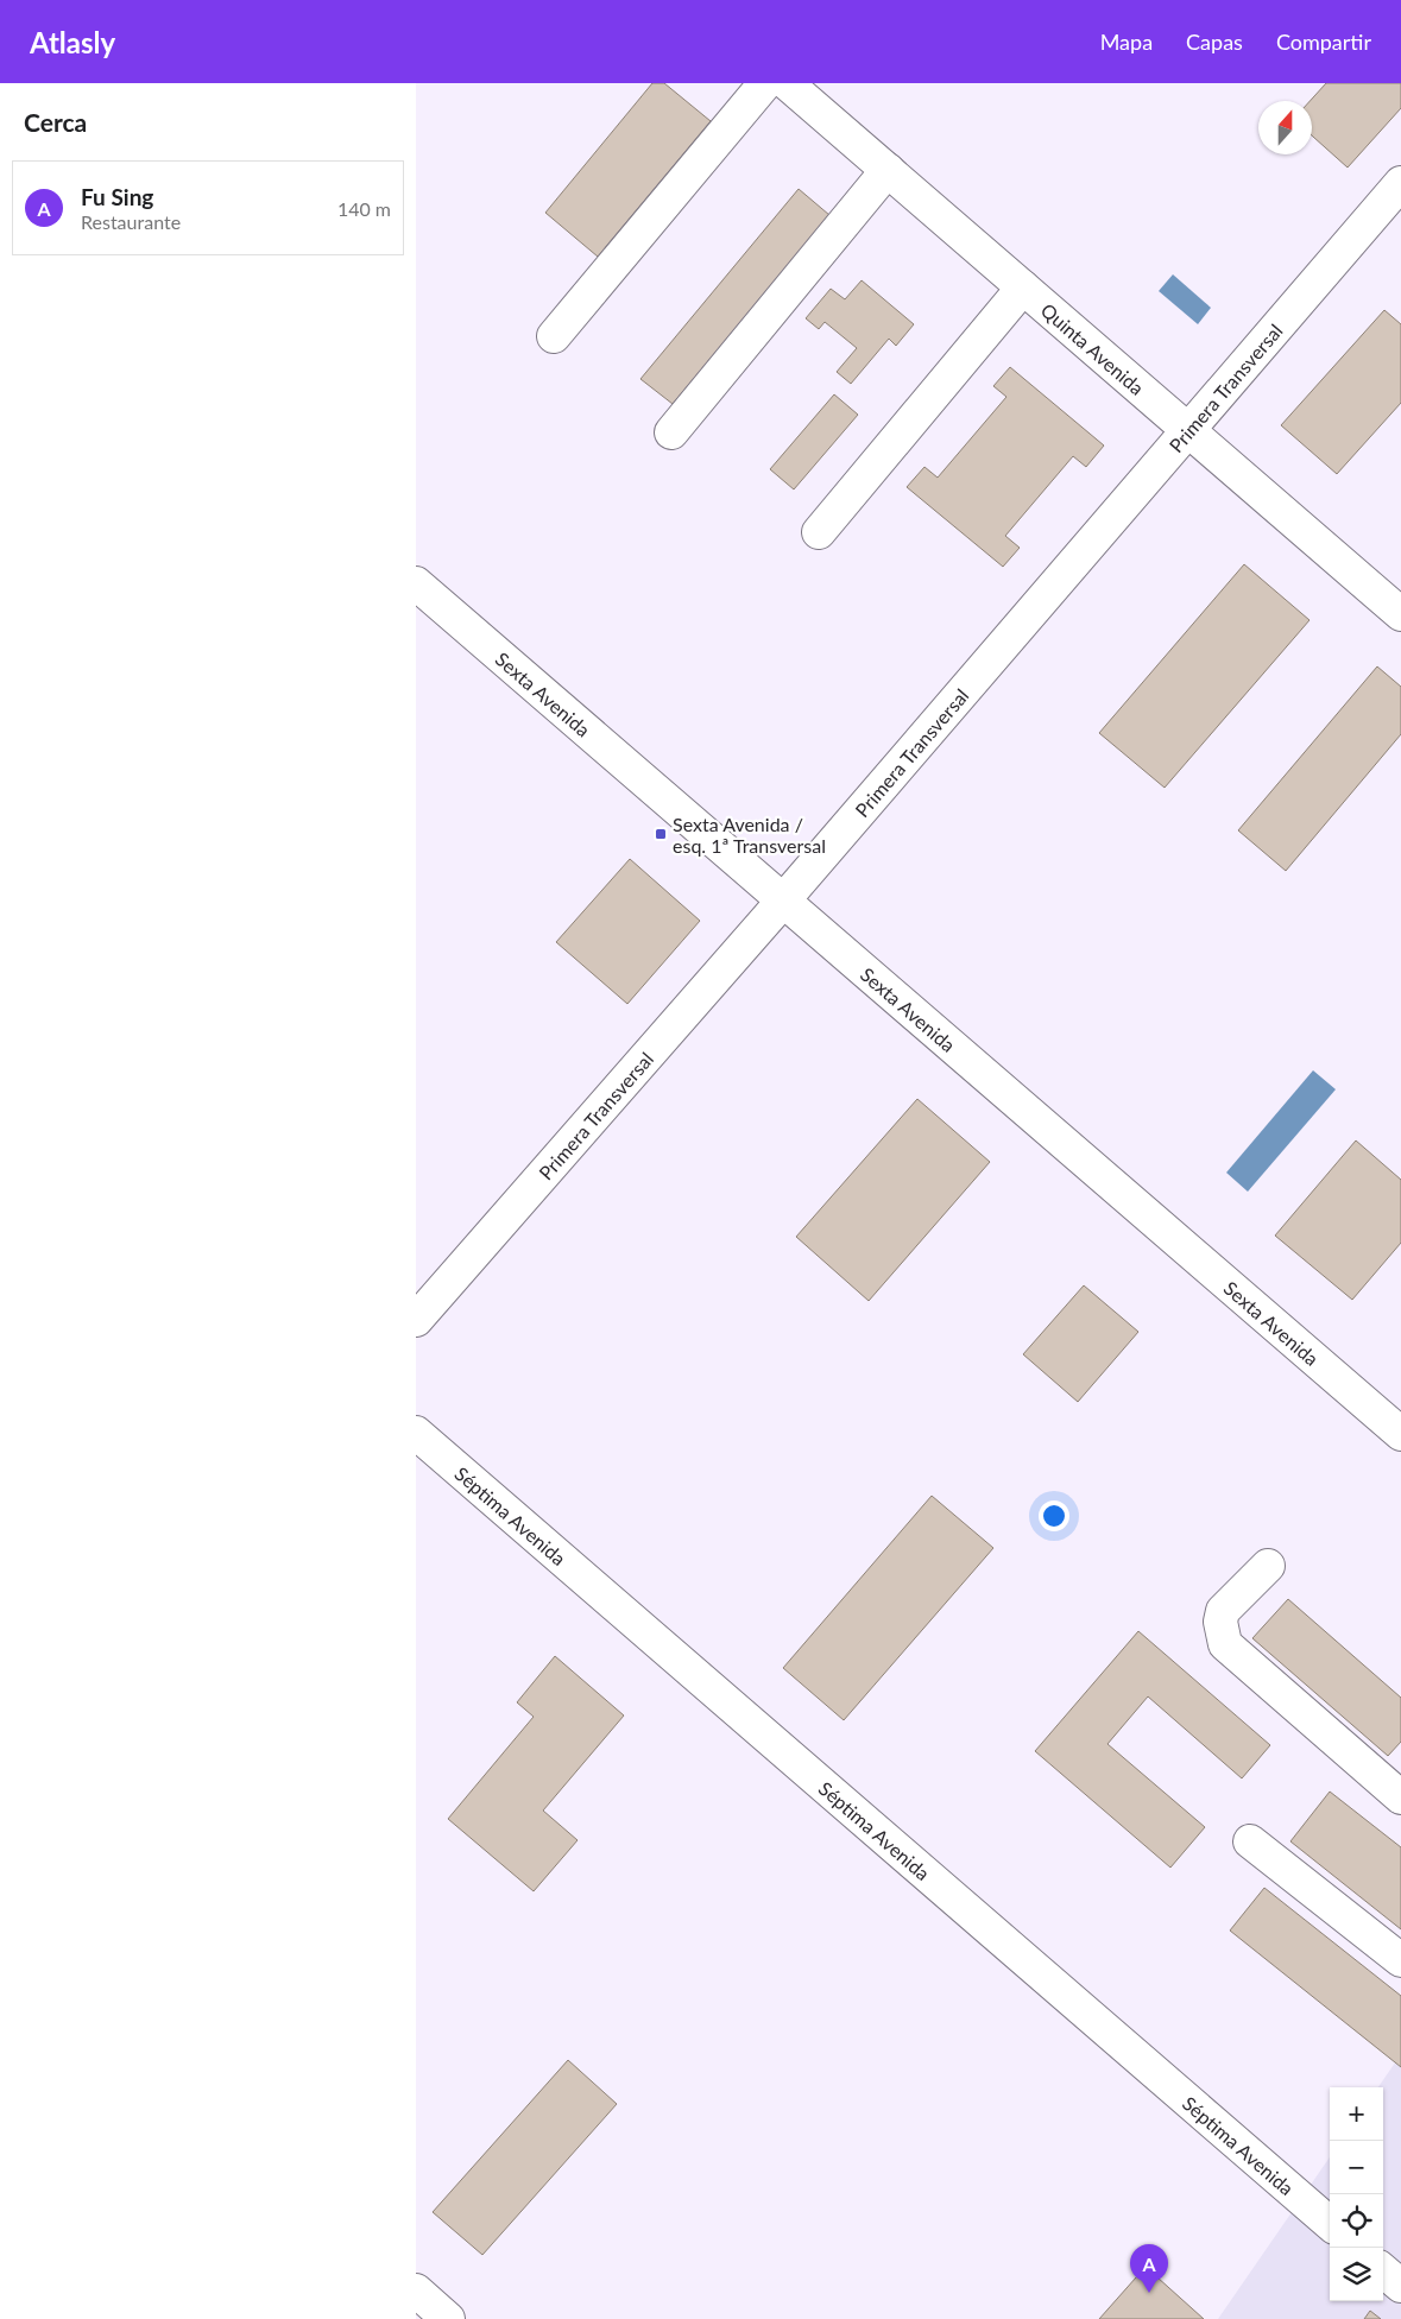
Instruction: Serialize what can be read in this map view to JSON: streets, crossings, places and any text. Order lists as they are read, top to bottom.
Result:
{
  "streets": {
    "street": [
      "Quinta Avenida",
      "Primera Transversal",
      "Sexta Avenida",
      "Séptima Avenida"
    ]
  },
  "crossings": [
    ["Quinta Avenida", "Primera Transversal"],
    ["Primera Transversal", "Sexta Avenida"]
  ],
  "places": {
    "transit": ["Sexta Avenida / esq. 1ª Transversal"]
  },
  "north": "top",
  "page": {
    "header": "Atlasly",
    "nav": ["Mapa", "Capas", "Compartir"],
    "heading": "Cerca",
    "list": [
      {
        "mark": "A",
        "name": "Fu Sing",
        "note": "Restaurante",
        "value": "140 m"
      }
    ],
    "map_buttons": ["+", "−"],
    "pins": "A"
  }
}
